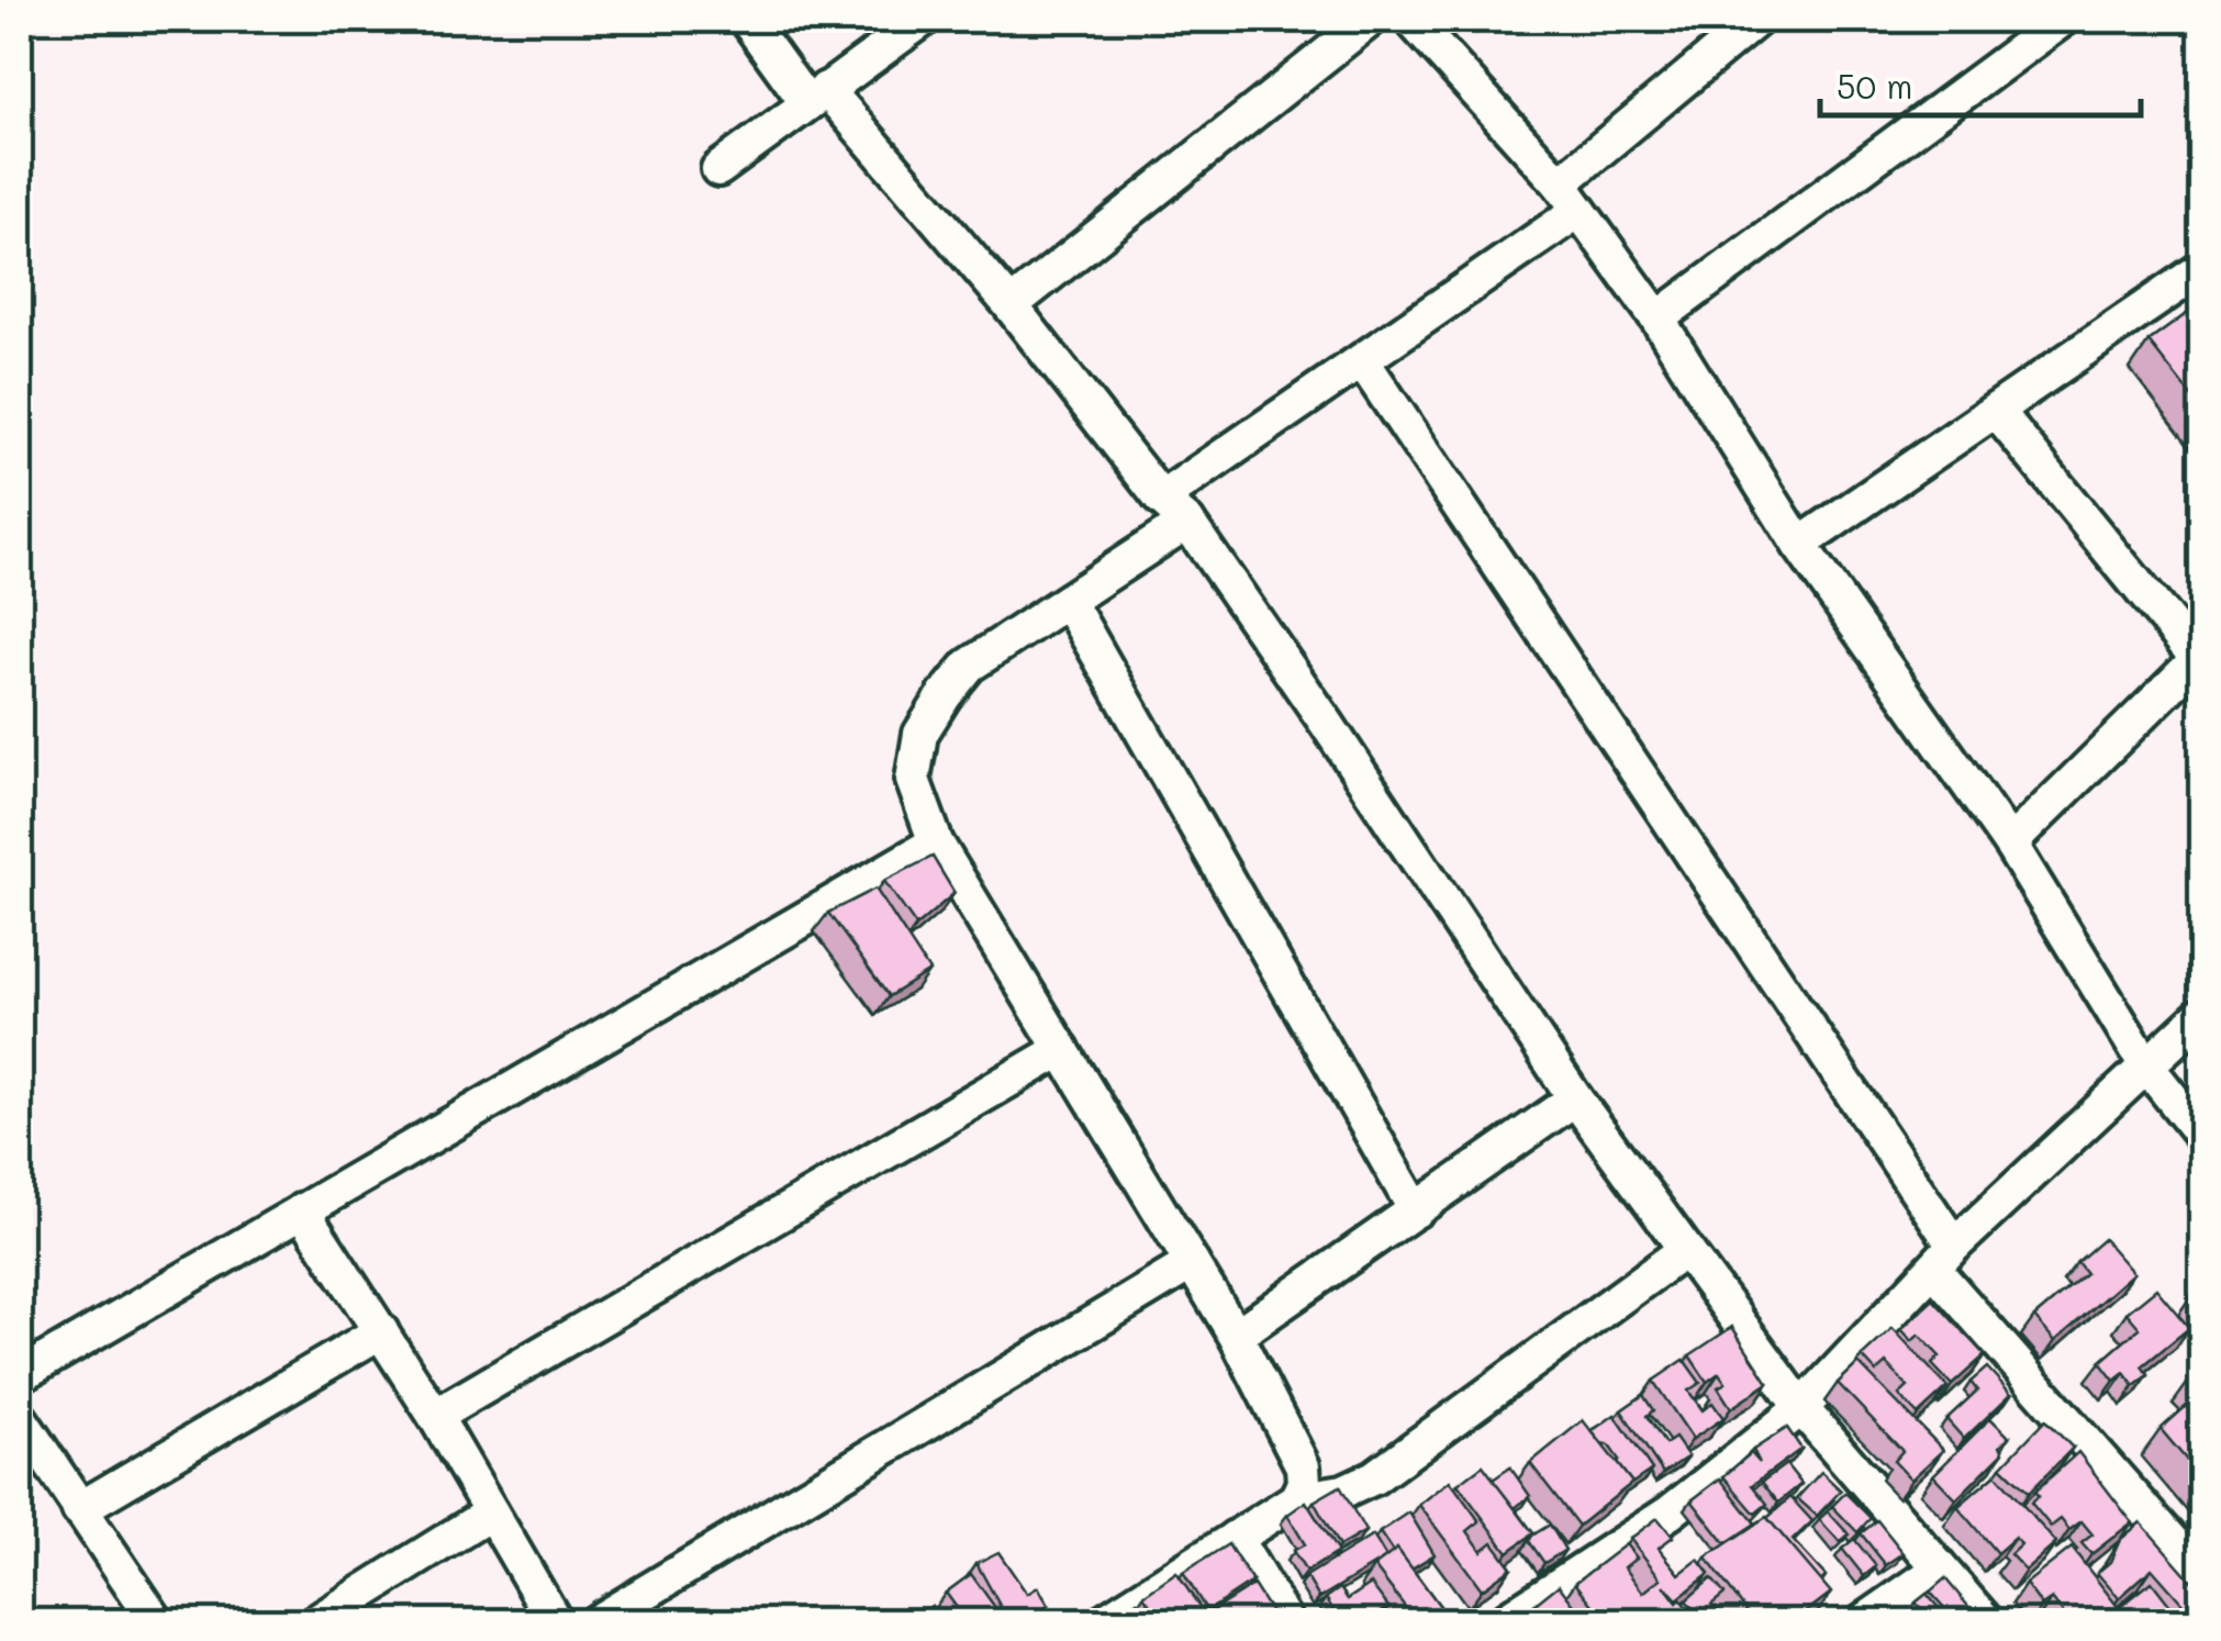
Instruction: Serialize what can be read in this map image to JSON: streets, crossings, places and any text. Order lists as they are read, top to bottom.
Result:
{
  "scale_bar": "50 m"
}
